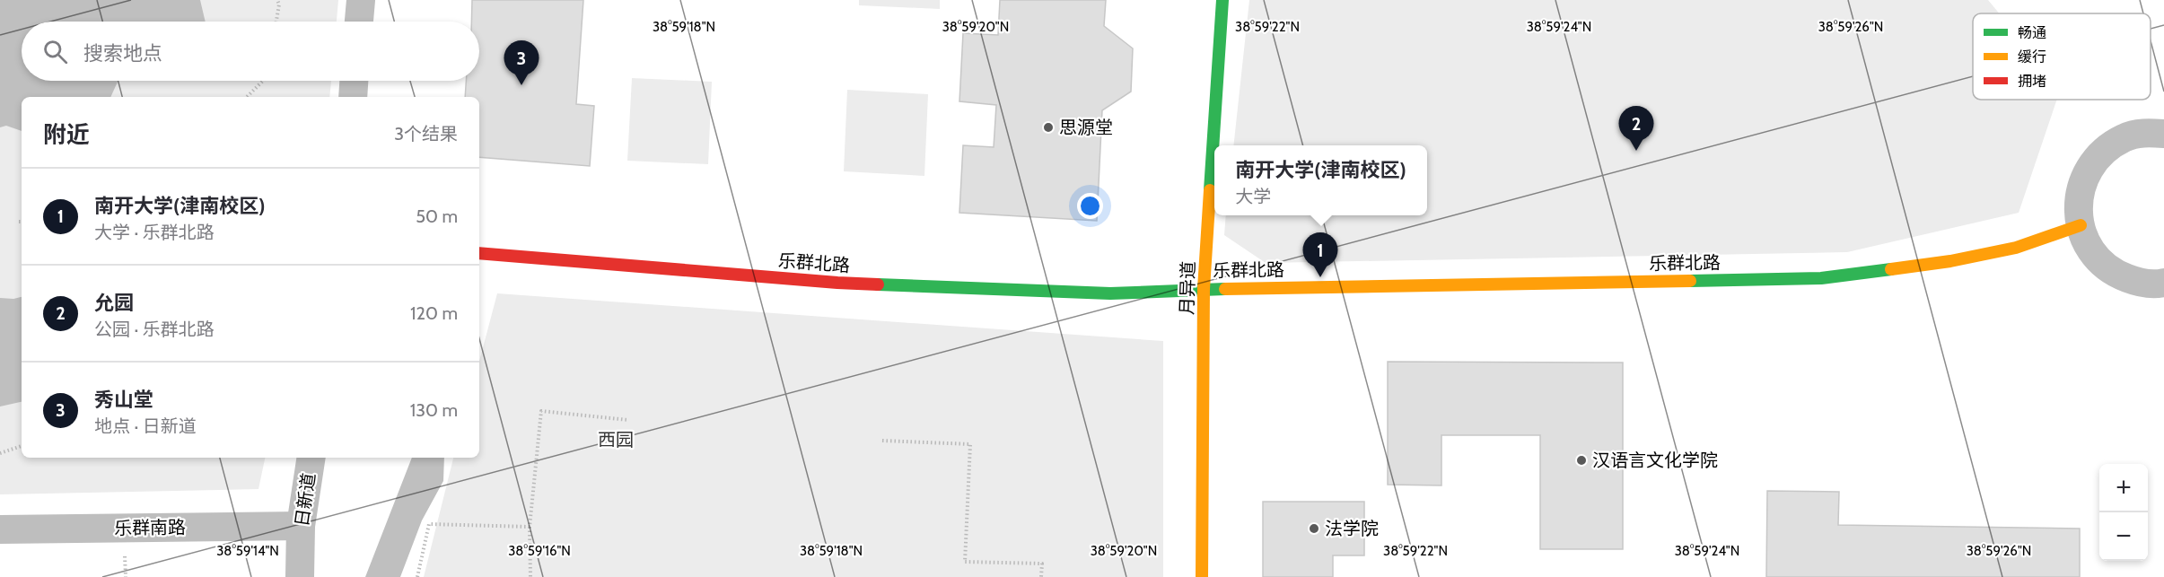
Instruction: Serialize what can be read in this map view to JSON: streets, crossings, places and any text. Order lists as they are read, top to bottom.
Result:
{
  "streets": {
    "street": [
      "乐群北路",
      "月异道",
      "日新道",
      "乐群南路"
    ]
  },
  "crossings": [
    ["乐群北路", "月异道"],
    ["日新道", "乐群南路"]
  ],
  "parks": ["西园"],
  "places": ["思源堂", "汉语言文化学院", "法学院"],
  "legend": ["畅通", "缓行", "拥堵"],
  "page": {
    "search": "搜索地点",
    "pins": ["3", "2", "1"],
    "heading": ["附近", "3个结果"],
    "popup": ["南开大学(津南校区)", "大学"],
    "list": [
      {
        "mark": "1",
        "name": "南开大学(津南校区)",
        "note": "大学 · 乐群北路",
        "value": "50 m"
      },
      {
        "mark": "2",
        "name": "允园",
        "note": "公园 · 乐群北路",
        "value": "120 m"
      },
      {
        "mark": "3",
        "name": "秀山堂",
        "note": "地点 · 日新道",
        "value": "130 m"
      }
    ],
    "map_buttons": ["+", "−"]
  },
  "coordinates": [
    "38°59'18\"N",
    "38°59'20\"N",
    "38°59'22\"N",
    "38°59'24\"N",
    "38°59'26\"N",
    "38°59'14\"N",
    "38°59'16\"N"
  ]
}
